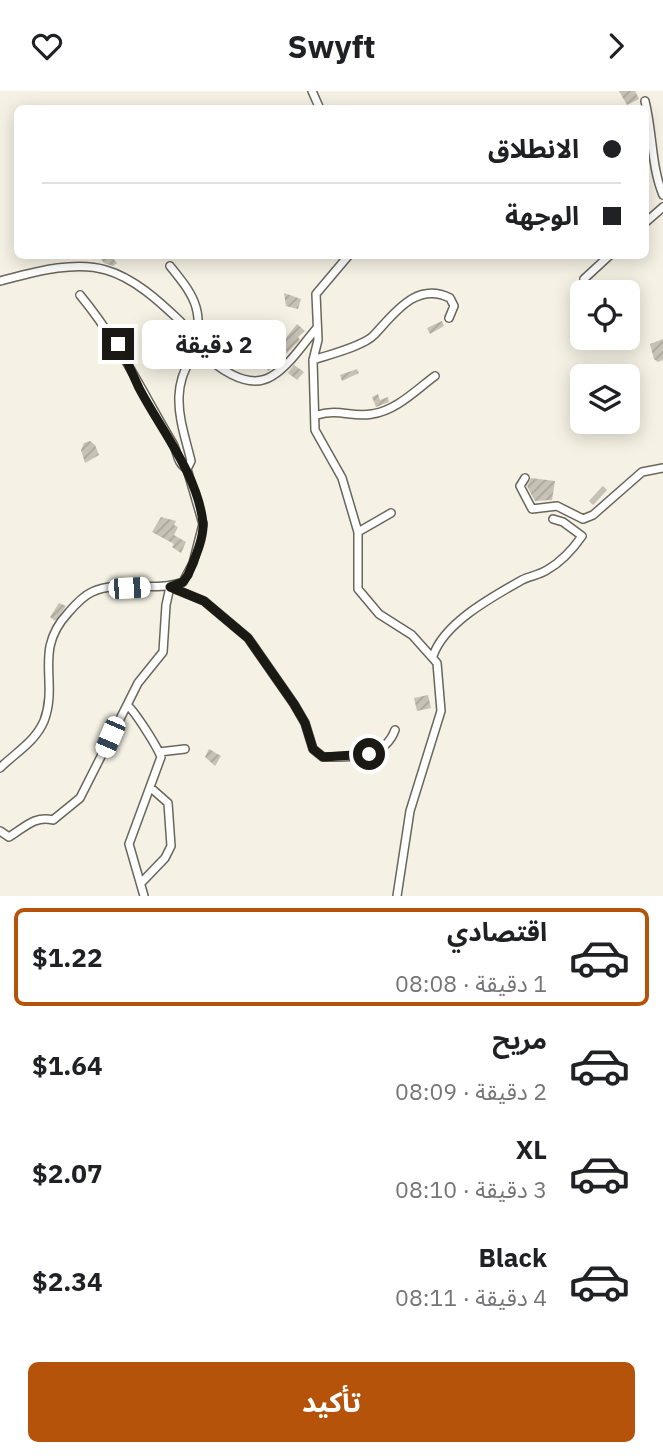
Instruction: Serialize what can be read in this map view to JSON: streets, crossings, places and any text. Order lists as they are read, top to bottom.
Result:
{
  "page": {
    "header": "Swyft",
    "banner": ["الانطلاق", "الوجهة"],
    "bubble": "2 دقيقة",
    "list": [
      {
        "name": "اقتصادي",
        "note": "1 دقيقة · 08:08",
        "value": "$1.22"
      },
      {
        "name": "مريح",
        "note": "2 دقيقة · 08:09",
        "value": "$1.64"
      },
      {
        "name": "XL",
        "note": "3 دقيقة · 08:10",
        "value": "$2.07"
      },
      {
        "name": "Black",
        "note": "4 دقيقة · 08:11",
        "value": "$2.34"
      }
    ],
    "buttons": "تأكيد"
  }
}
